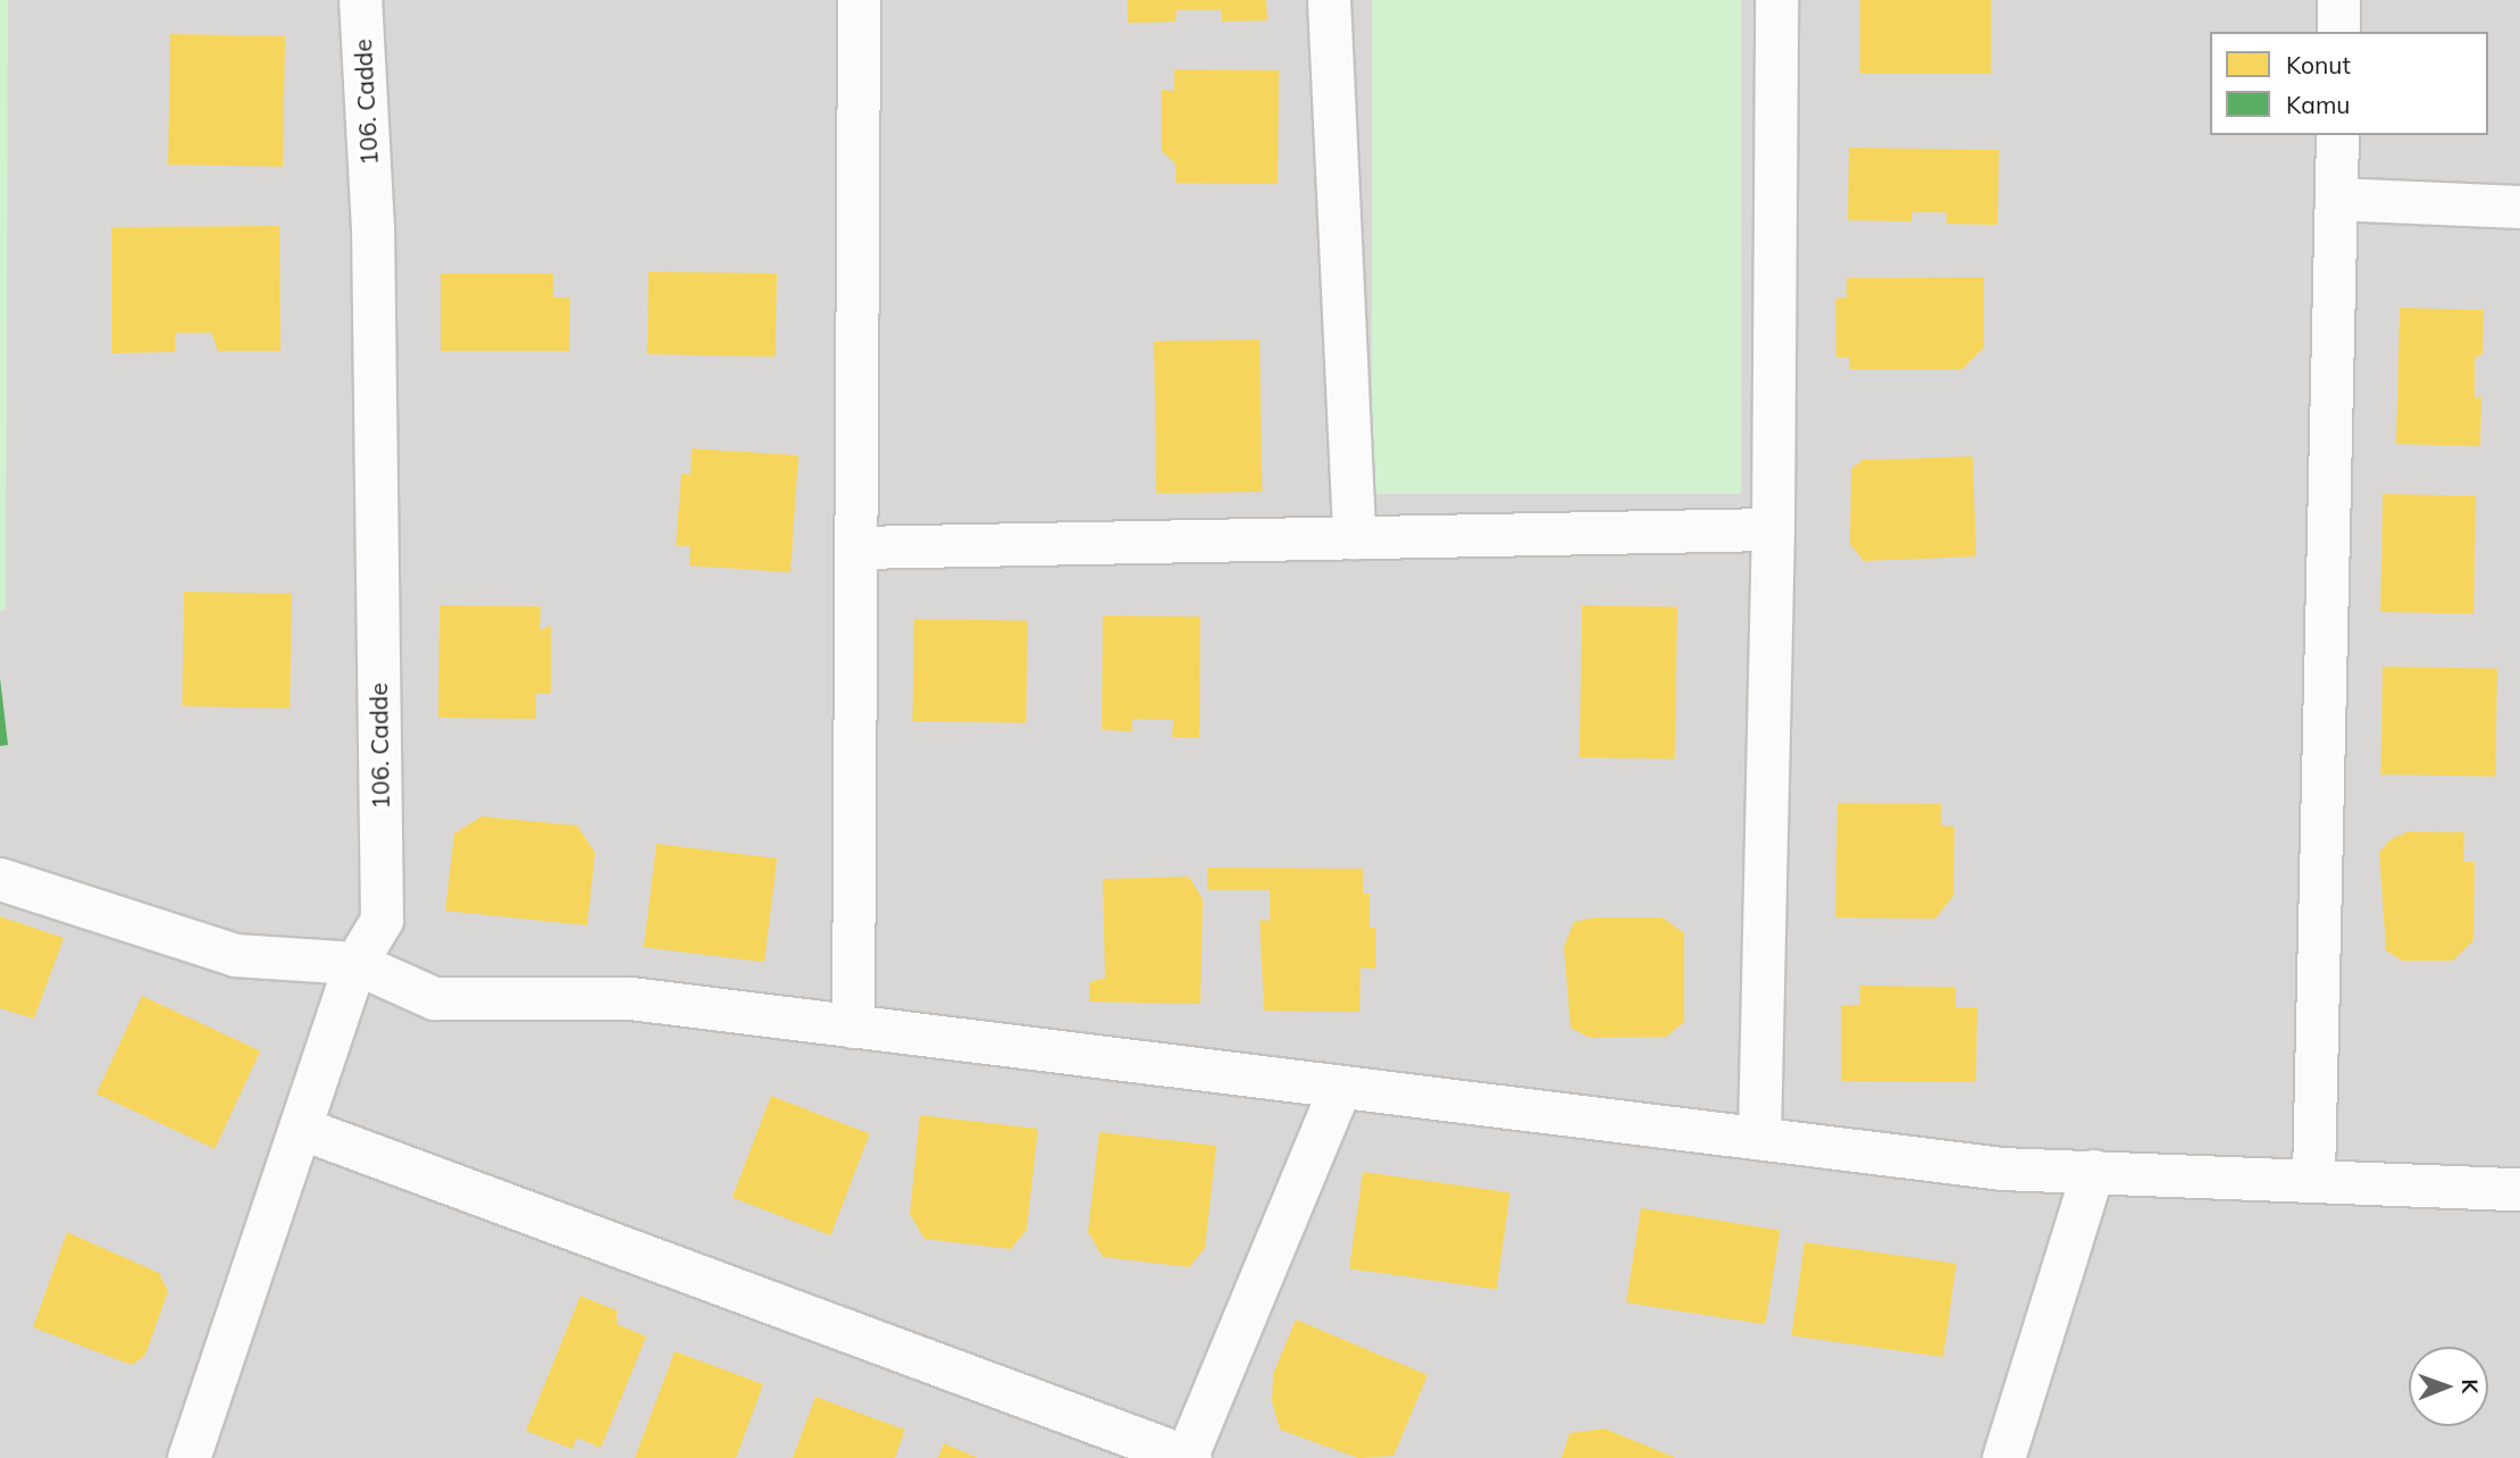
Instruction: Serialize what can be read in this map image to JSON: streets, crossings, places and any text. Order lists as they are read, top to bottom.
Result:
{
  "streets": {
    "street": ["106. Cadde"]
  },
  "legend": ["Konut", "Kamu"],
  "north": "right"
}
